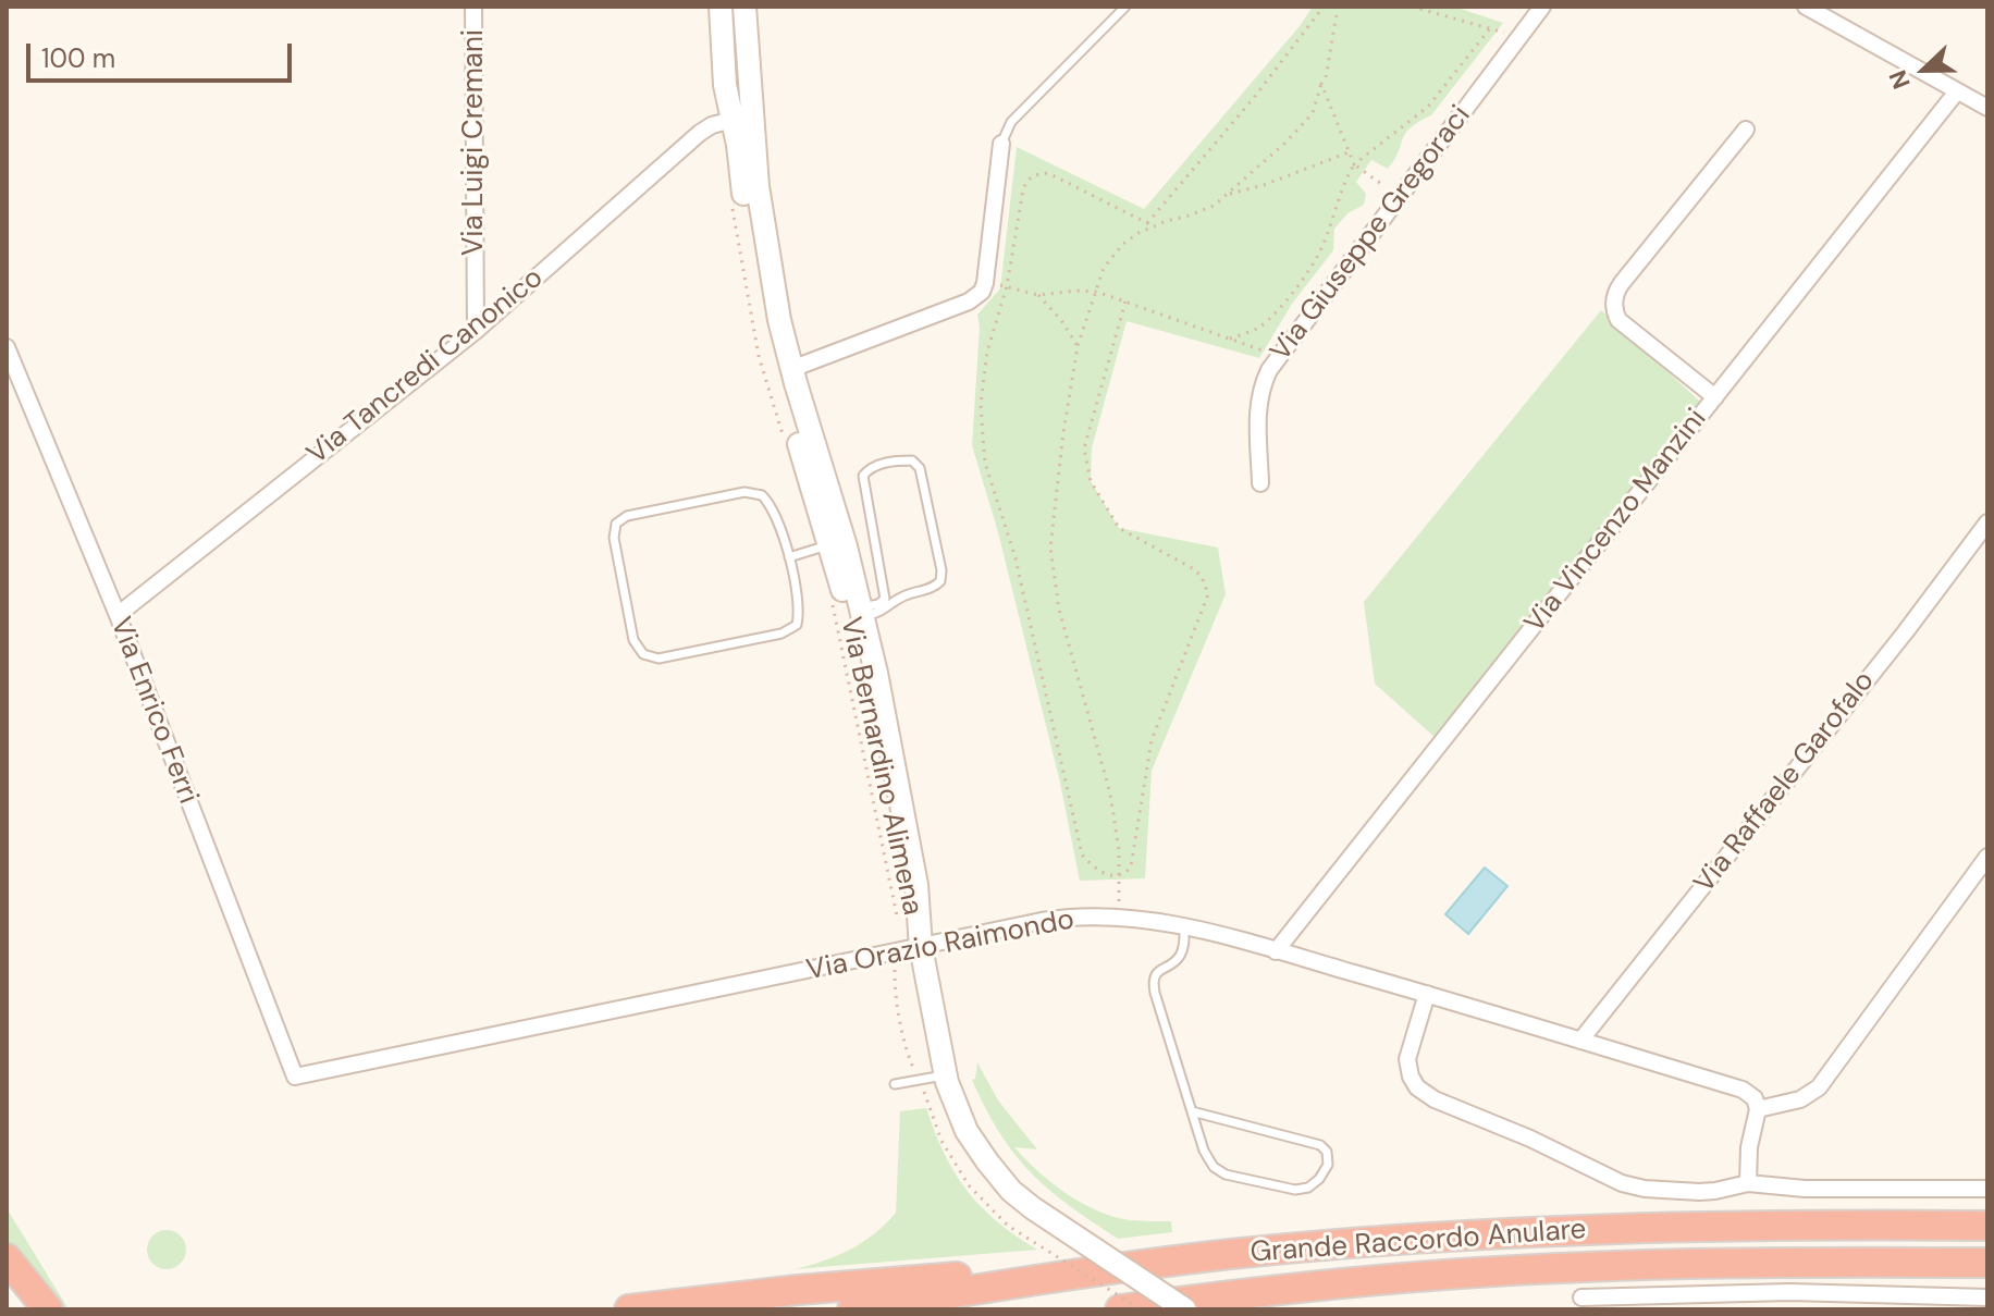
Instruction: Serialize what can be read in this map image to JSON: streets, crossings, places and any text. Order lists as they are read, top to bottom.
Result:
{
  "streets": {
    "highway": ["Grande Raccordo Anulare"],
    "street": [
      "Via Luigi Cremani",
      "Via Giuseppe Gregoraci",
      "Via Tancredi Canonico",
      "Via Vincenzo Manzini",
      "Via Enrico Ferri",
      "Via Bernardino Alimena",
      "Via Raffaele Garofalo",
      "Via Orazio Raimondo"
    ]
  },
  "crossings": [
    ["Via Luigi Cremani", "Via Tancredi Canonico"],
    ["Via Tancredi Canonico", "Via Enrico Ferri"],
    ["Via Tancredi Canonico", "Via Bernardino Alimena"],
    ["Via Vincenzo Manzini", "Via Orazio Raimondo"],
    ["Via Enrico Ferri", "Via Orazio Raimondo"],
    ["Via Bernardino Alimena", "Via Orazio Raimondo"],
    ["Via Raffaele Garofalo", "Via Orazio Raimondo"]
  ],
  "scale_bar": "100 m",
  "north": "left"
}
